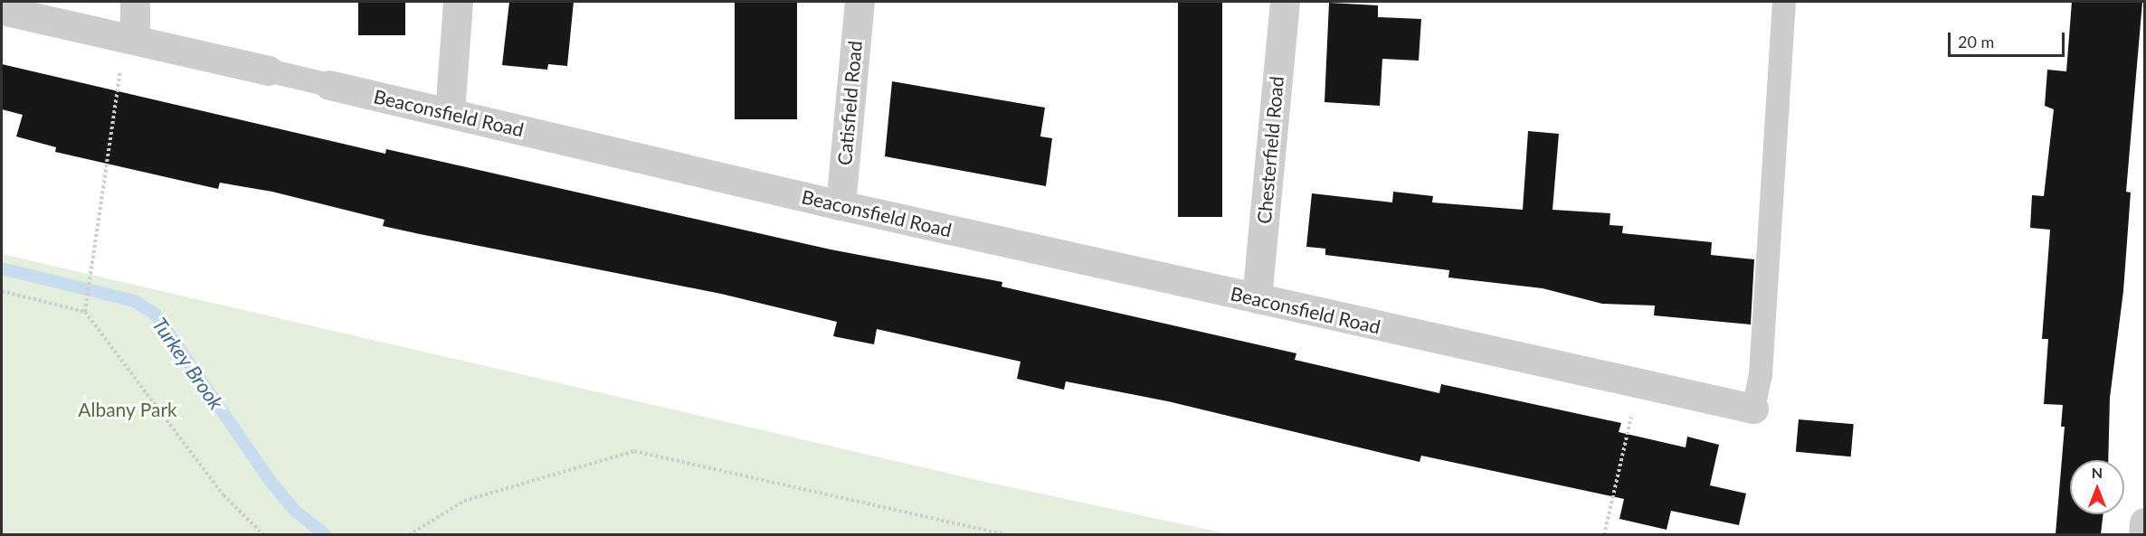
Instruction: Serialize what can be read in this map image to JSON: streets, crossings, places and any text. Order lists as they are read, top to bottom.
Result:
{
  "streets": {
    "street": ["Catisfield Road", "Beaconsfield Road", "Chesterfield Road"]
  },
  "crossings": [
    ["Catisfield Road", "Beaconsfield Road"],
    ["Beaconsfield Road", "Chesterfield Road"]
  ],
  "water": ["Turkey Brook"],
  "parks": ["Albany Park"],
  "scale_bar": "20 m",
  "north": "top"
}
